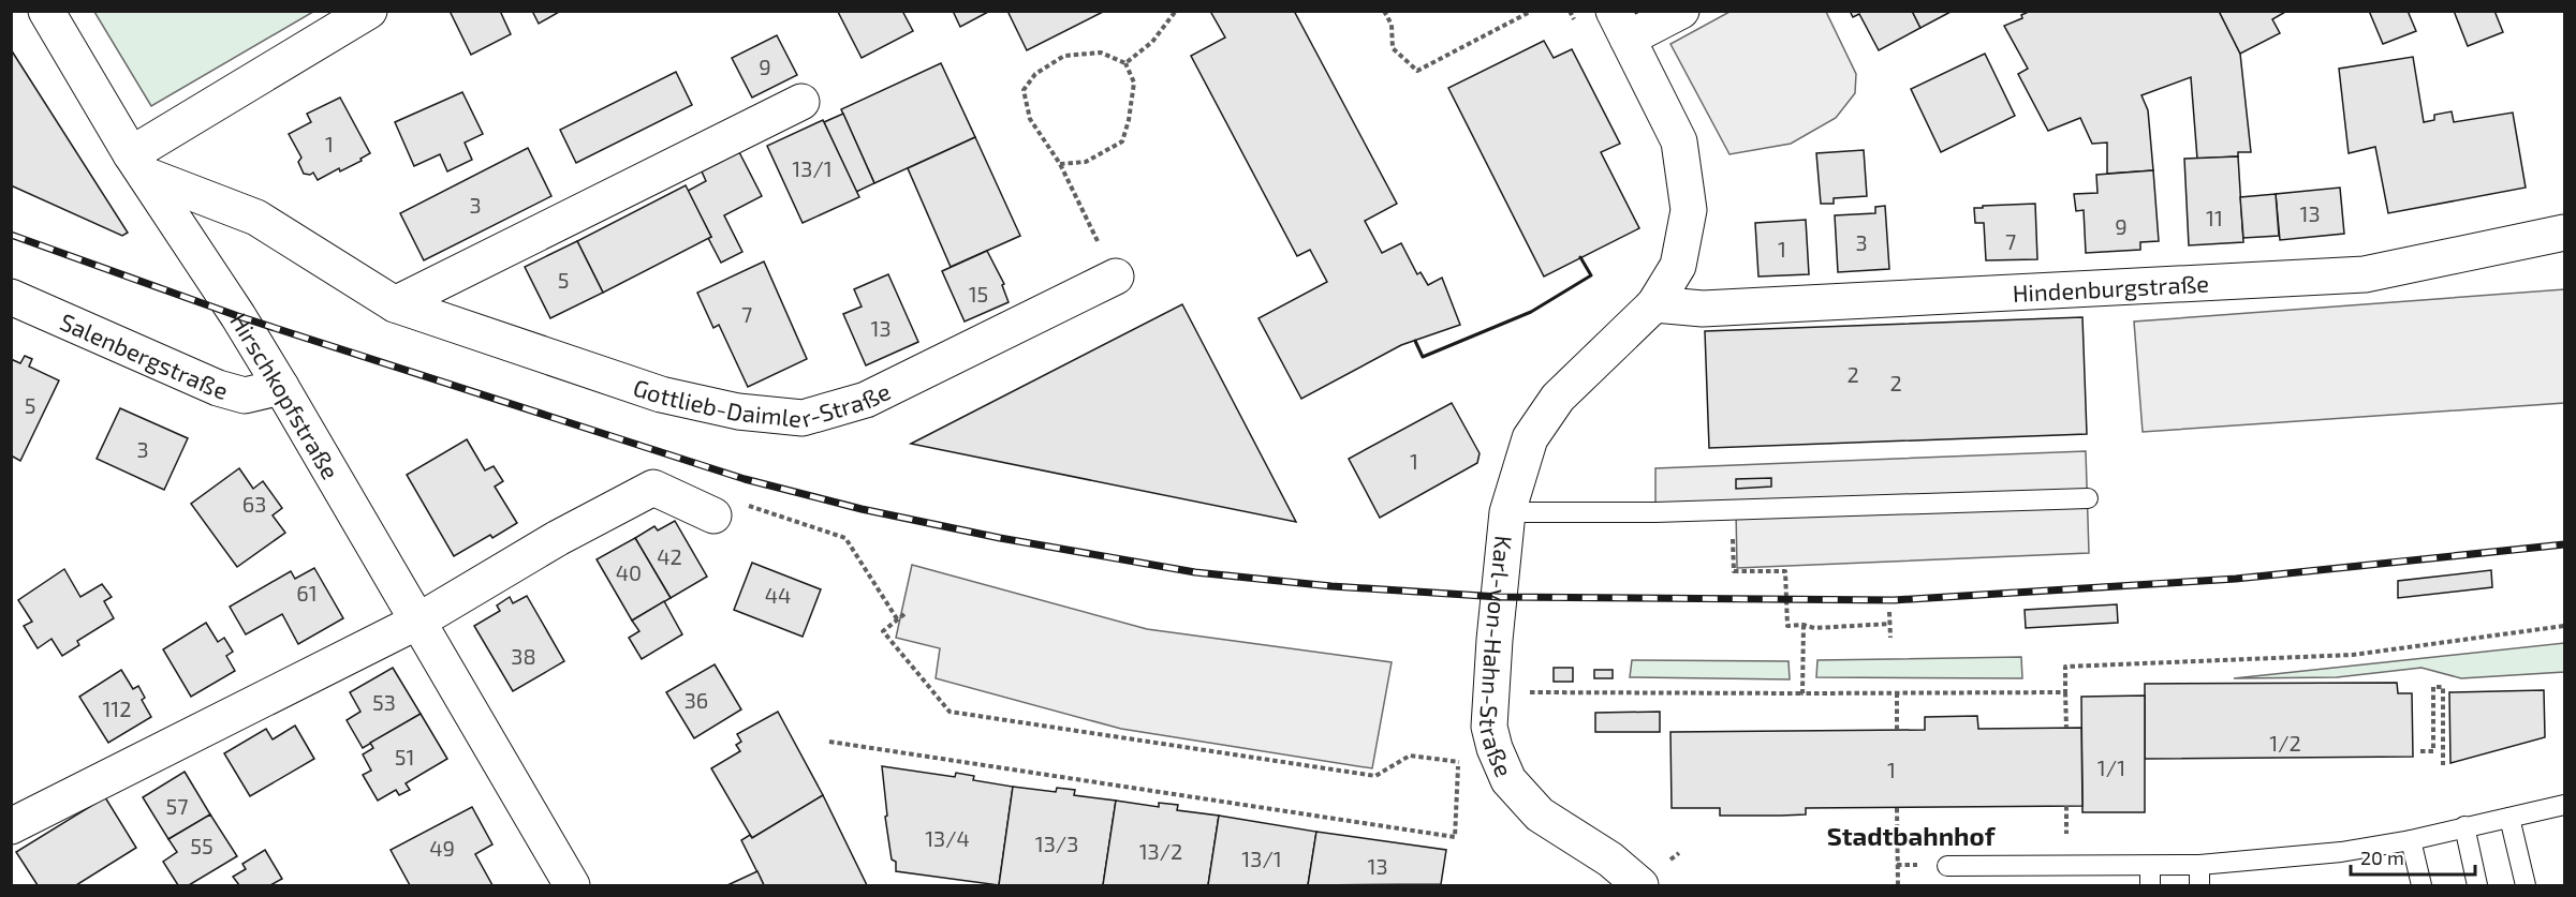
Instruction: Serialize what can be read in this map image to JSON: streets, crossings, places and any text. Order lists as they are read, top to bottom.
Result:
{
  "streets": {
    "street": [
      "Hindenburgstraße",
      "Salenbergstraße",
      "Gottlieb-Daimler-Straße",
      "Hirschkopfstraße",
      "Karl-von-Hahn-Straße"
    ]
  },
  "crossings": [
    ["Hindenburgstraße", "Karl-von-Hahn-Straße"],
    ["Salenbergstraße", "Hirschkopfstraße"],
    ["Gottlieb-Daimler-Straße", "Hirschkopfstraße"]
  ],
  "districts": ["Stadtbahnhof"],
  "house_numbers": [
    "9",
    "1",
    "13/1",
    "3",
    "13",
    "11",
    "9",
    "7",
    "3",
    "1",
    "5",
    "15",
    "7",
    "13",
    "2",
    "2",
    "5",
    "3",
    "1",
    "63",
    "42",
    "40",
    "61",
    "44",
    "38",
    "36",
    "53",
    "112",
    "1/2",
    "51",
    "1/1",
    "1",
    "57",
    "13/4",
    "13/3",
    "55",
    "49",
    "13/2",
    "13/1",
    "13"
  ],
  "scale_bar": "20 m"
}
